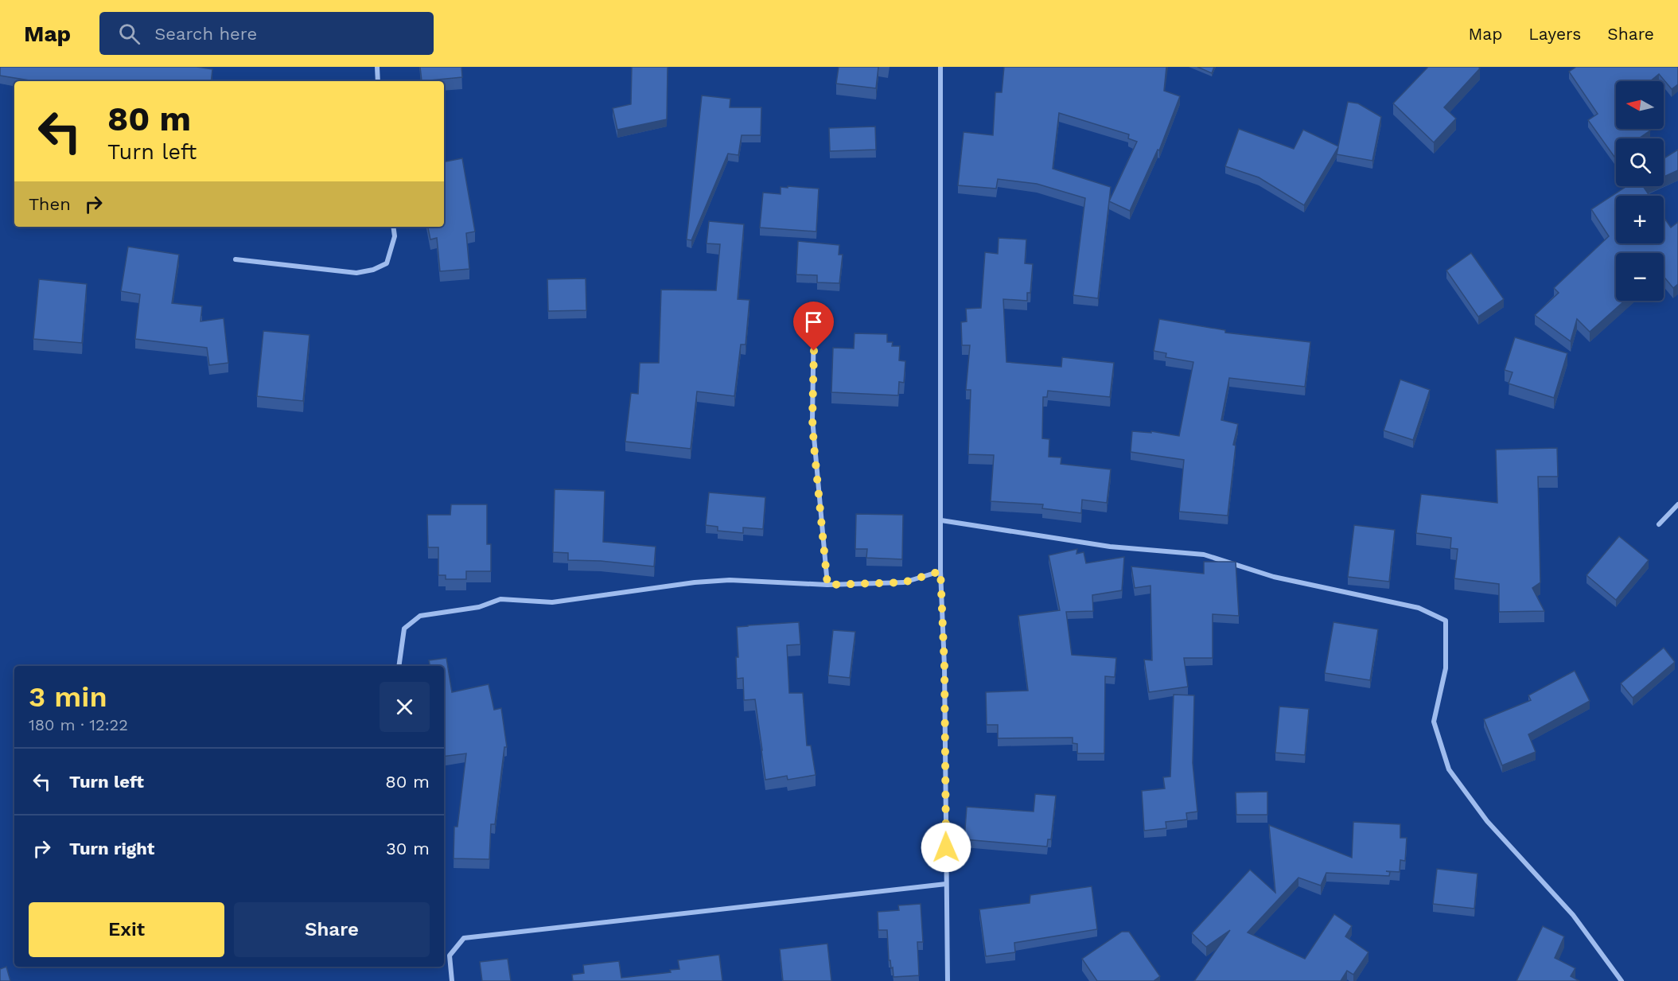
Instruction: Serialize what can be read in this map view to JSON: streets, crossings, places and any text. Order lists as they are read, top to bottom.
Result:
{
  "north": "left",
  "page": {
    "header": "Map",
    "search": "Search here",
    "nav": ["Map", "Layers", "Share"],
    "map_buttons": ["+", "−"],
    "turn": ["80 m", "Turn left"],
    "then": "Then",
    "heading": ["3 min", "180 m · 12:22"],
    "list": [
      {
        "name": "Turn left",
        "value": "80 m"
      },
      {
        "name": "Turn right",
        "value": "30 m"
      }
    ],
    "buttons": ["Exit", "Share"]
  }
}
